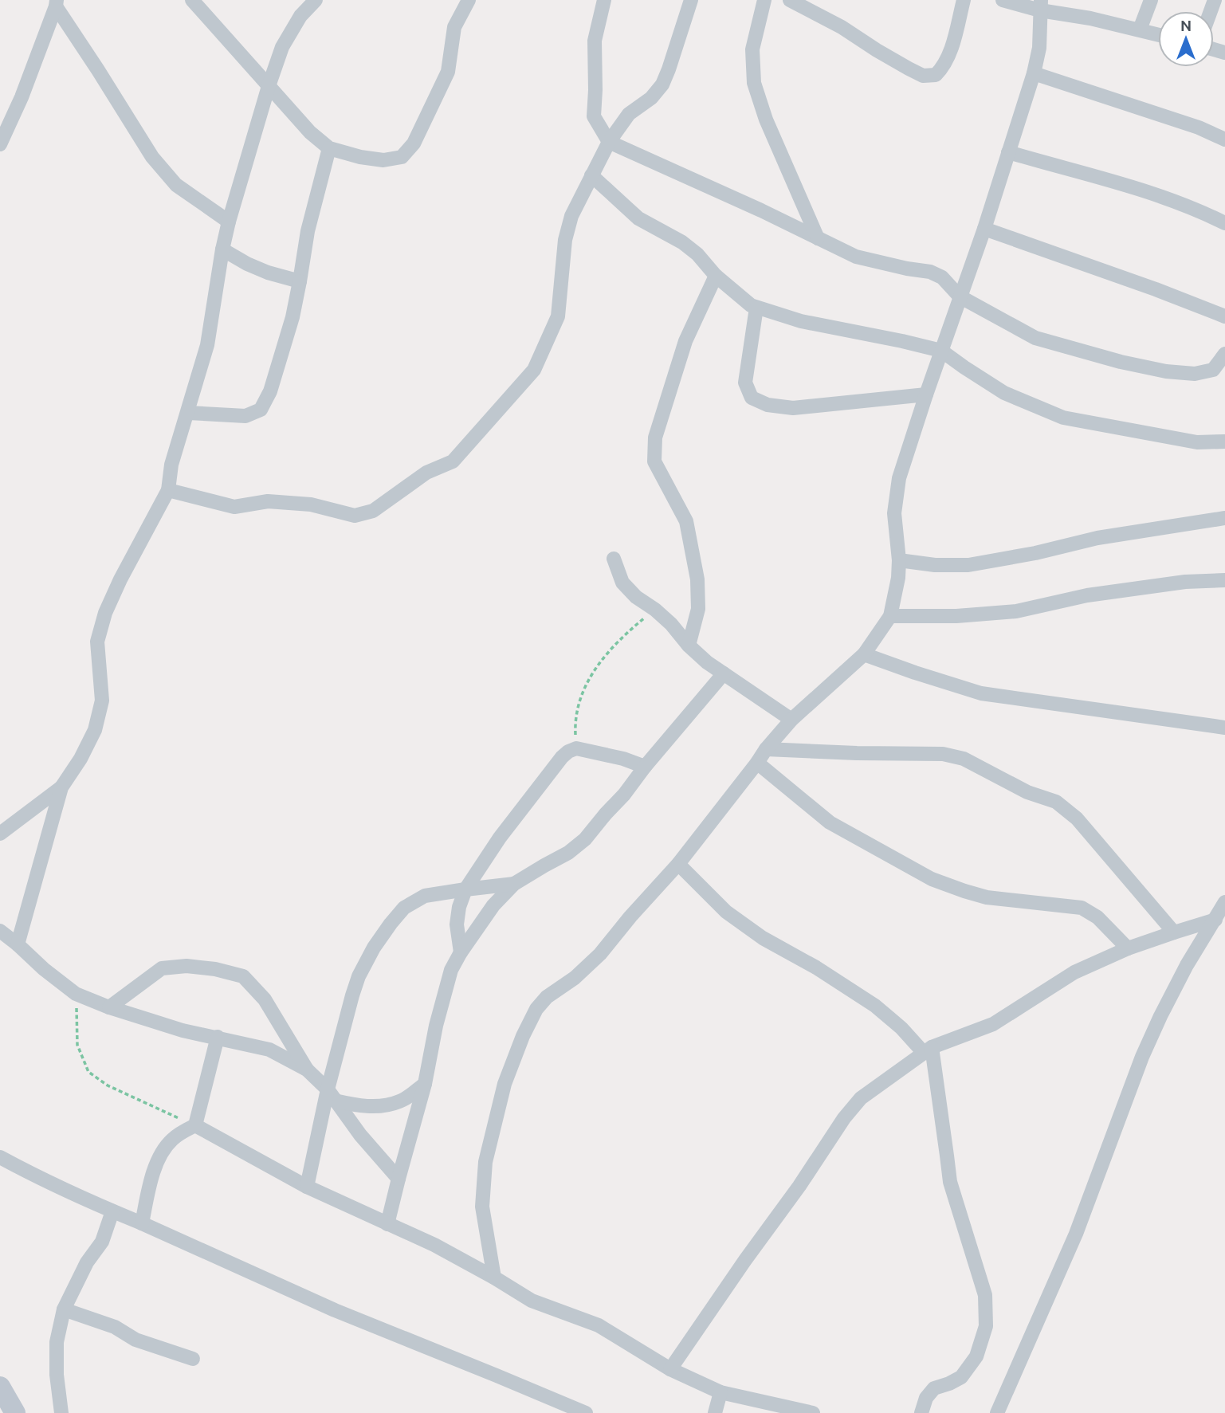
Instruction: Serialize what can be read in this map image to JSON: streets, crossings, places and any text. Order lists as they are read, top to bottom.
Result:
{
  "north": "top"
}
